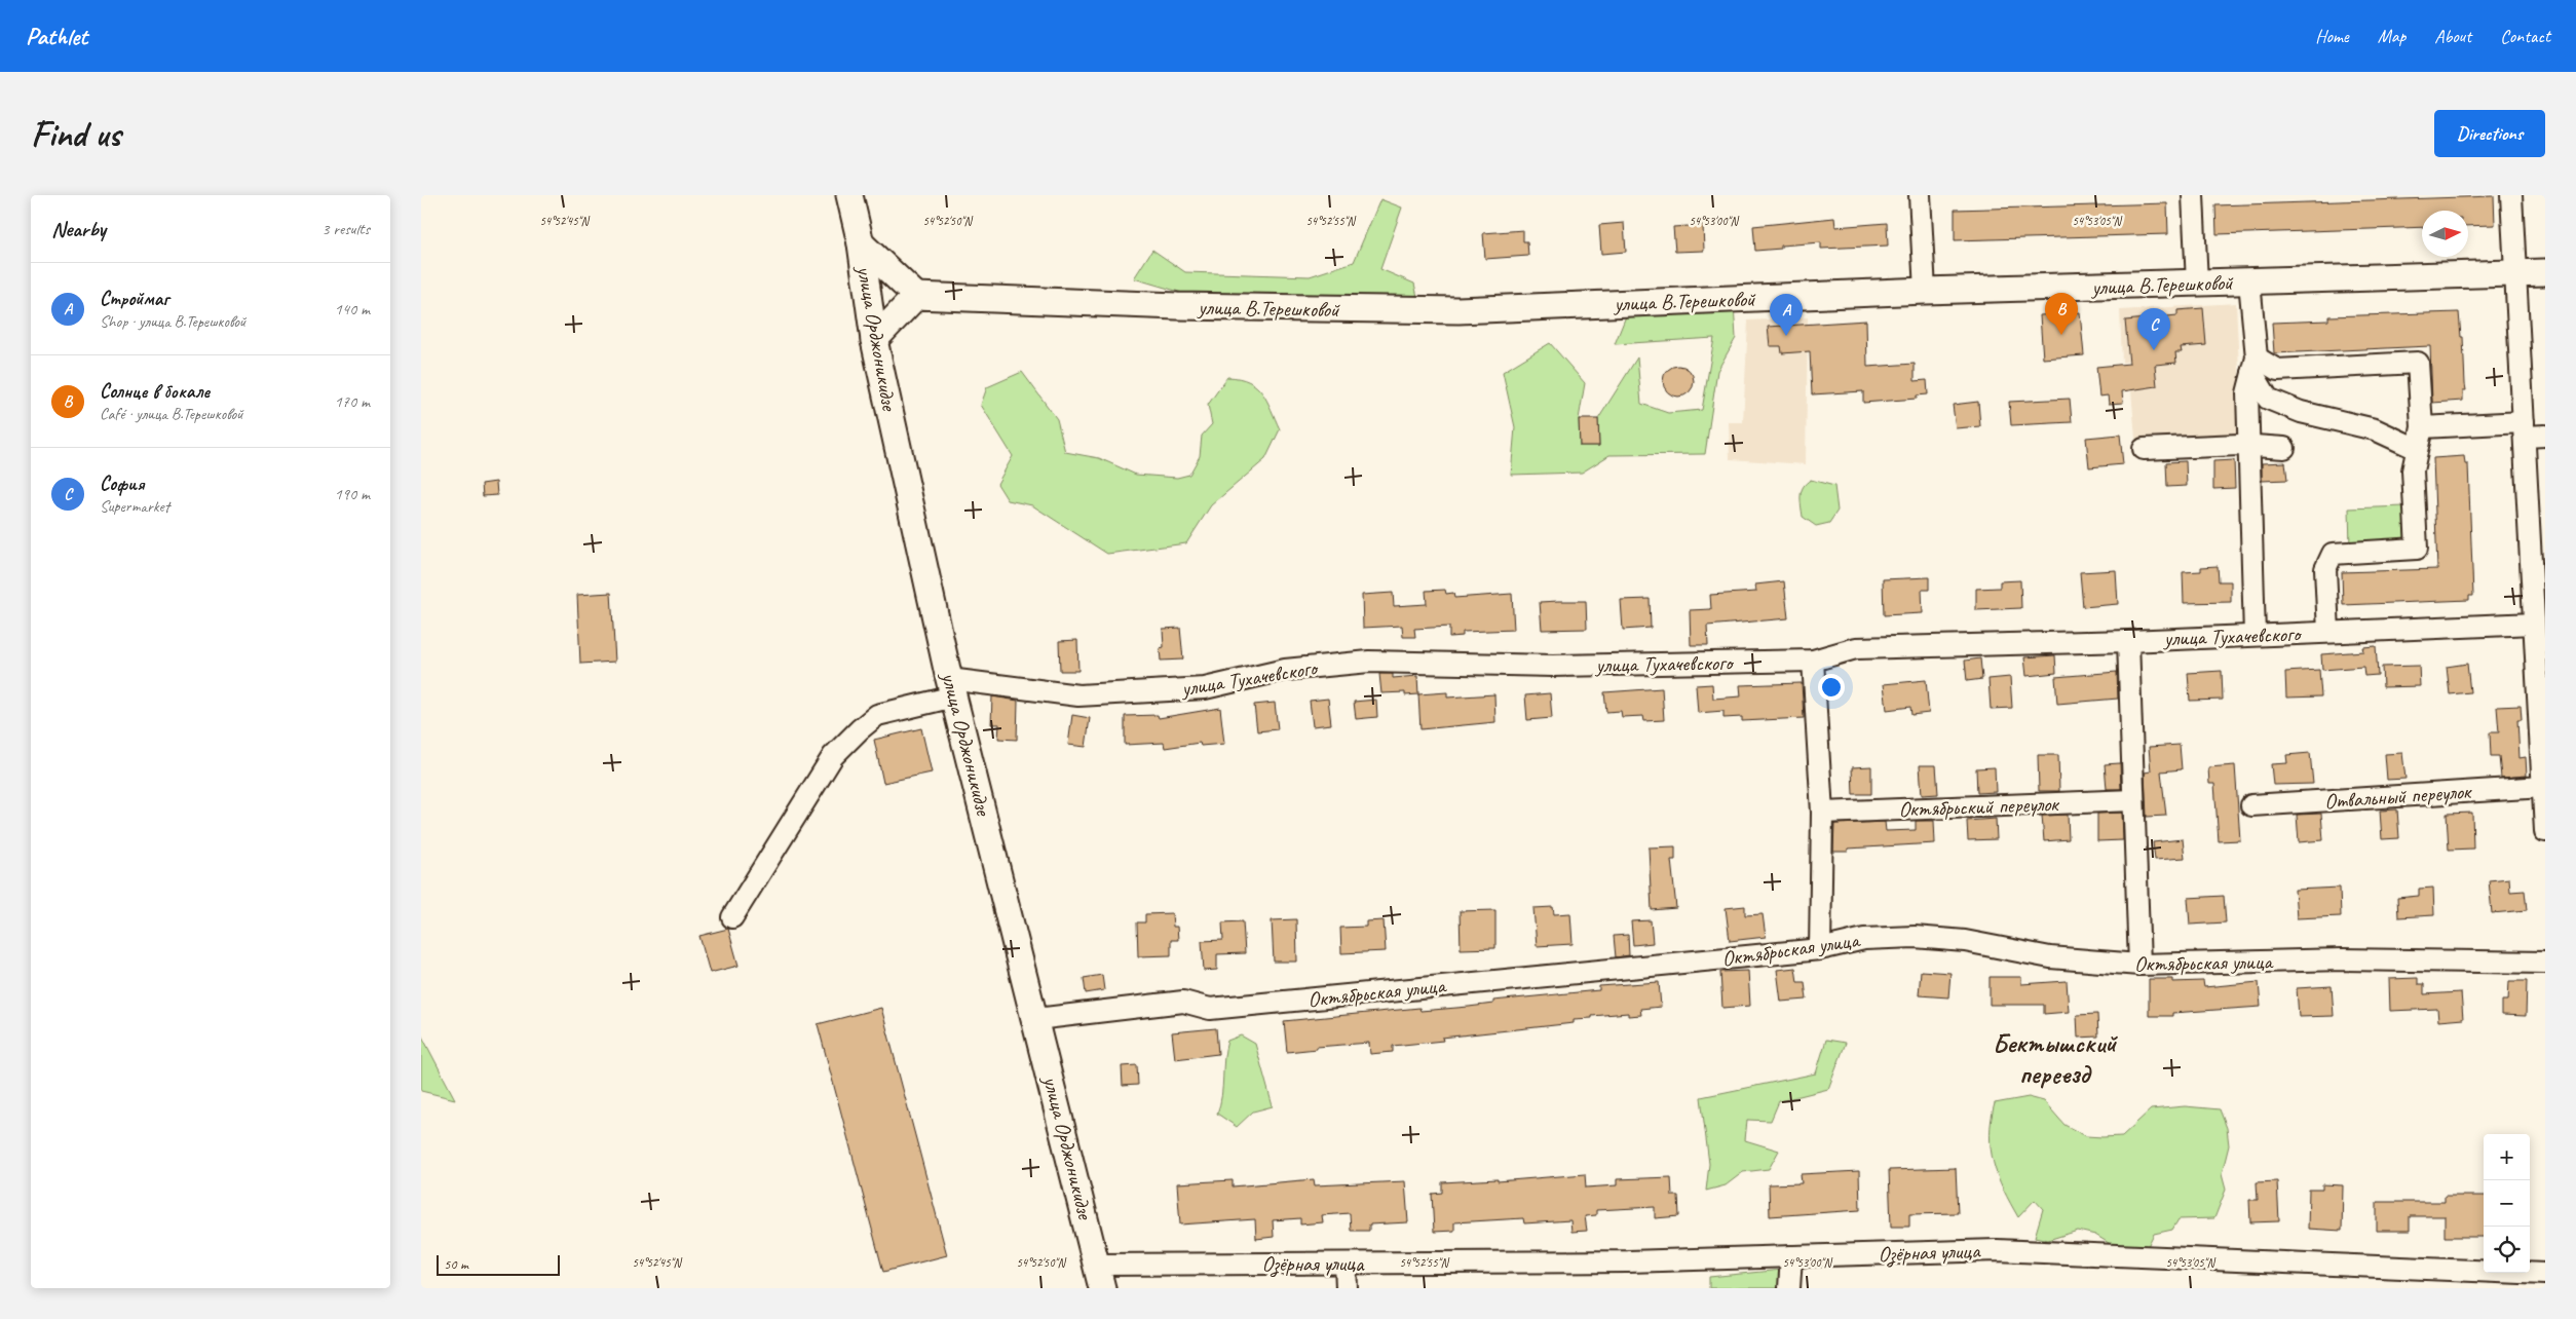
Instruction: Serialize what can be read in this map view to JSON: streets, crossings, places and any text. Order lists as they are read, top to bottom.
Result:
{
  "streets": {
    "main road": ["улица В.Терешковой", "улица Орджоникидзе"],
    "street": [
      "улица Тухачевского",
      "Отвальный переулок",
      "Октябрьский переулок",
      "Октябрьская улица",
      "Озёрная улица"
    ]
  },
  "crossings": [
    ["улица Орджоникидзе", "улица Тухачевского"],
    ["улица Орджоникидзе", "Октябрьская улица"],
    ["улица Орджоникидзе", "Озёрная улица"]
  ],
  "districts": ["Бектышский переезд"],
  "scale_bar": "50 m",
  "north": "right",
  "page": {
    "header": "Pathlet",
    "nav": [
      "Home",
      "Map",
      "About",
      "Contact"
    ],
    "buttons": "Directions",
    "title": "Find us",
    "heading": ["Nearby", "3 results"],
    "list": [
      {
        "mark": "A",
        "name": "Строймаг",
        "note": "Shop · улица В.Терешковой",
        "value": "140 m"
      },
      {
        "mark": "B",
        "name": "Солнце в бокале",
        "note": "Café · улица В.Терешковой",
        "value": "170 m"
      },
      {
        "mark": "C",
        "name": "София",
        "note": "Supermarket",
        "value": "190 m"
      }
    ],
    "pins": ["B", "A", "C"],
    "map_buttons": ["+", "−"],
    "scale": "50 m"
  },
  "coordinates": [
    "54°52'45\"N",
    "54°52'50\"N",
    "54°52'55\"N",
    "54°53'00\"N",
    "54°53'05\"N"
  ]
}
